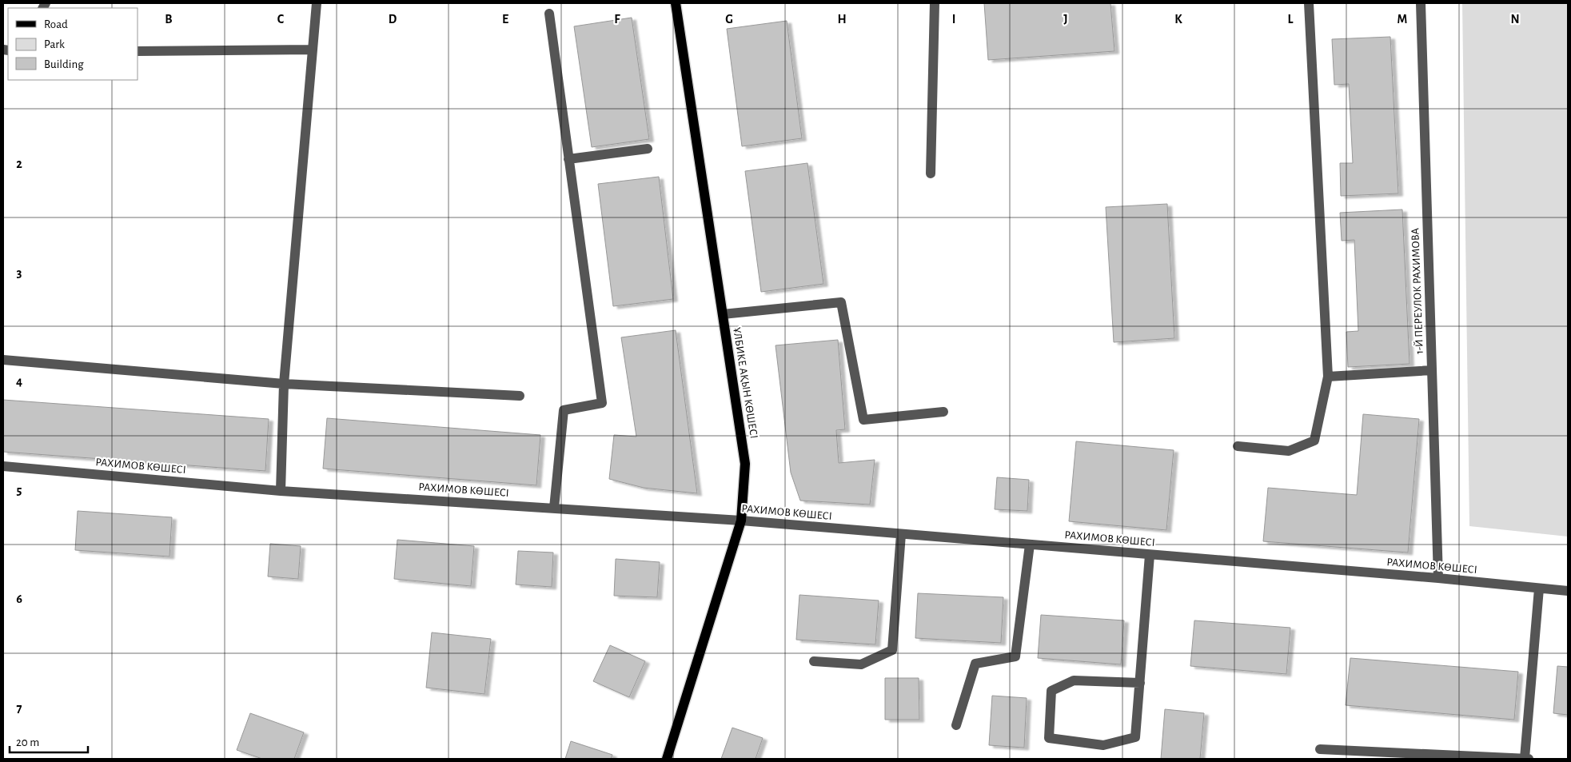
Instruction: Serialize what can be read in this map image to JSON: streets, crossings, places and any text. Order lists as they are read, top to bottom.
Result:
{
  "streets": {
    "main road": ["ҰЛБИКЕ АҚЫН КӨШЕСІ"],
    "street": ["1-Й ПЕРЕУЛОК РАХИМОВА", "РАХИМОВ КӨШЕСІ"]
  },
  "crossings": [
    ["1-Й ПЕРЕУЛОК РАХИМОВА", "РАХИМОВ КӨШЕСІ"],
    ["ҰЛБИКЕ АҚЫН КӨШЕСІ", "РАХИМОВ КӨШЕСІ"]
  ],
  "legend": ["Road", "Park", "Building"],
  "scale_bar": "20 m",
  "grid": {
    "columns": [
      "B",
      "C",
      "D",
      "E",
      "F",
      "G",
      "H",
      "I",
      "J",
      "K",
      "L",
      "M",
      "N"
    ],
    "rows": [
      "2",
      "3",
      "4",
      "5",
      "6",
      "7"
    ]
  }
}
